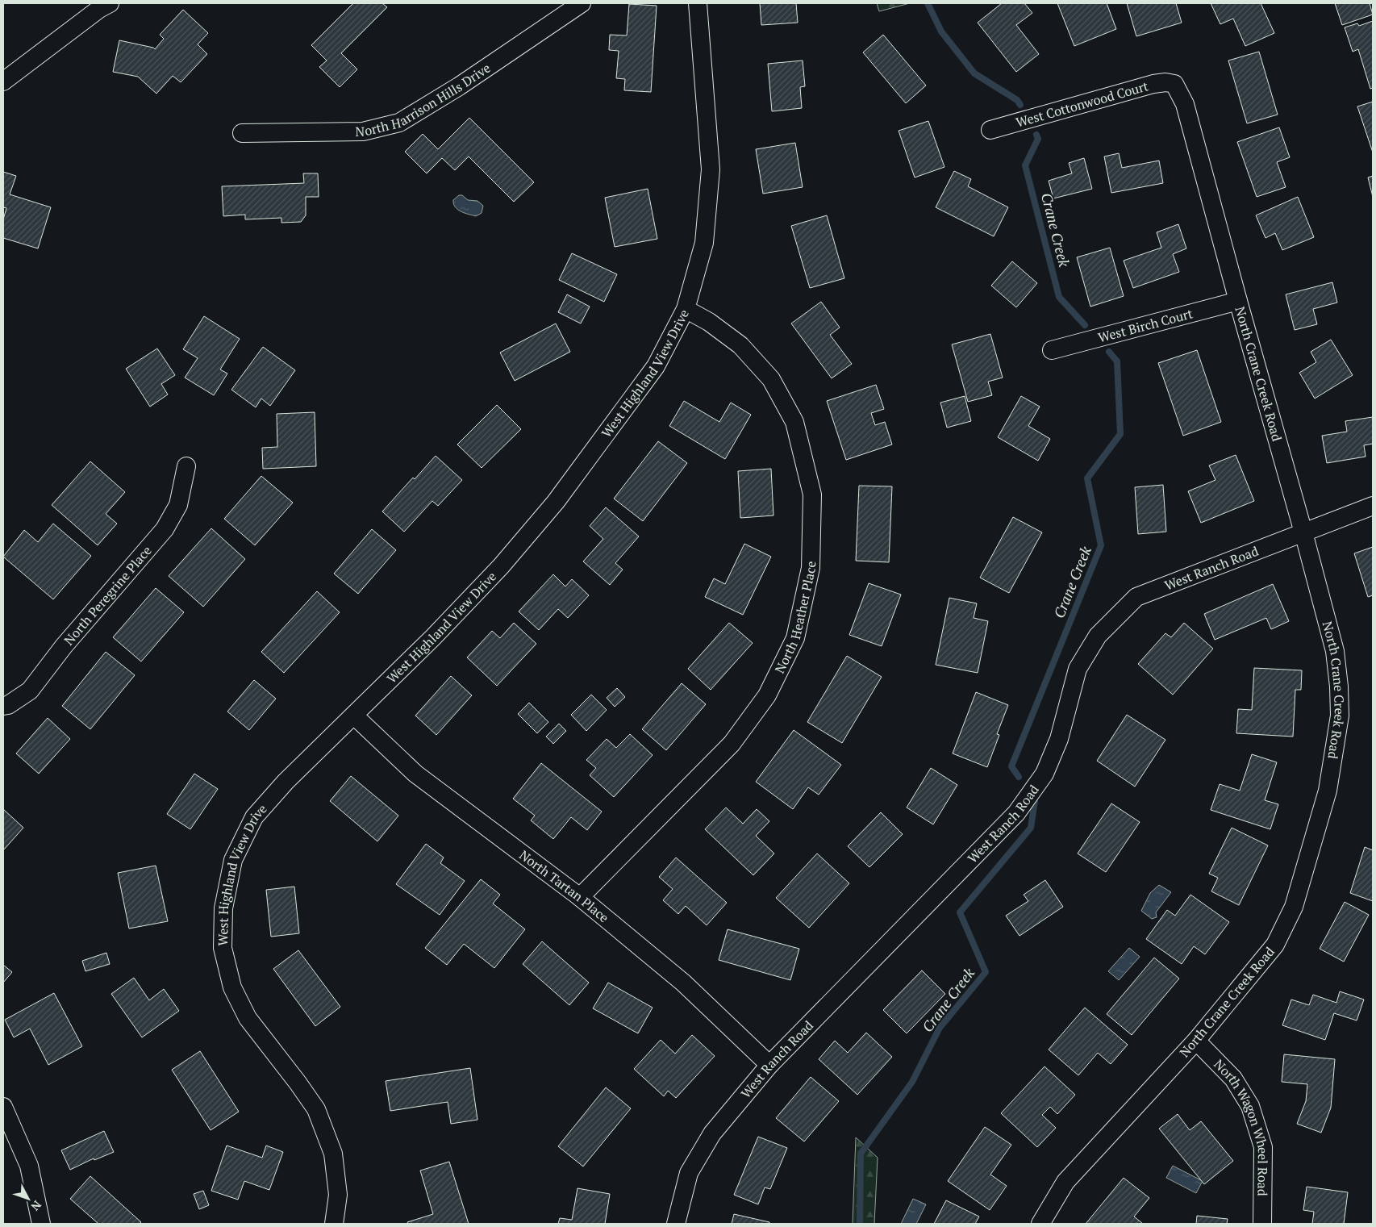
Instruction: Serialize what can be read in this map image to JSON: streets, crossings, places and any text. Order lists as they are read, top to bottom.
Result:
{
  "streets": {
    "street": [
      "North Harrison Hills Drive",
      "West Cottonwood Court",
      "West Birch Court",
      "West Highland View Drive",
      "North Crane Creek Road",
      "West Ranch Road",
      "North Peregrine Place",
      "North Heather Place",
      "North Tartan Place",
      "North Wagon Wheel Road"
    ]
  },
  "crossings": [
    ["West Cottonwood Court", "North Crane Creek Road"],
    ["West Birch Court", "North Crane Creek Road"],
    ["West Highland View Drive", "North Heather Place"],
    ["West Highland View Drive", "North Tartan Place"],
    ["North Crane Creek Road", "West Ranch Road"],
    ["North Crane Creek Road", "North Wagon Wheel Road"],
    ["West Ranch Road", "North Tartan Place"],
    ["North Heather Place", "North Tartan Place"]
  ],
  "water": ["Crane Creek"],
  "north": "bottom right"
}
